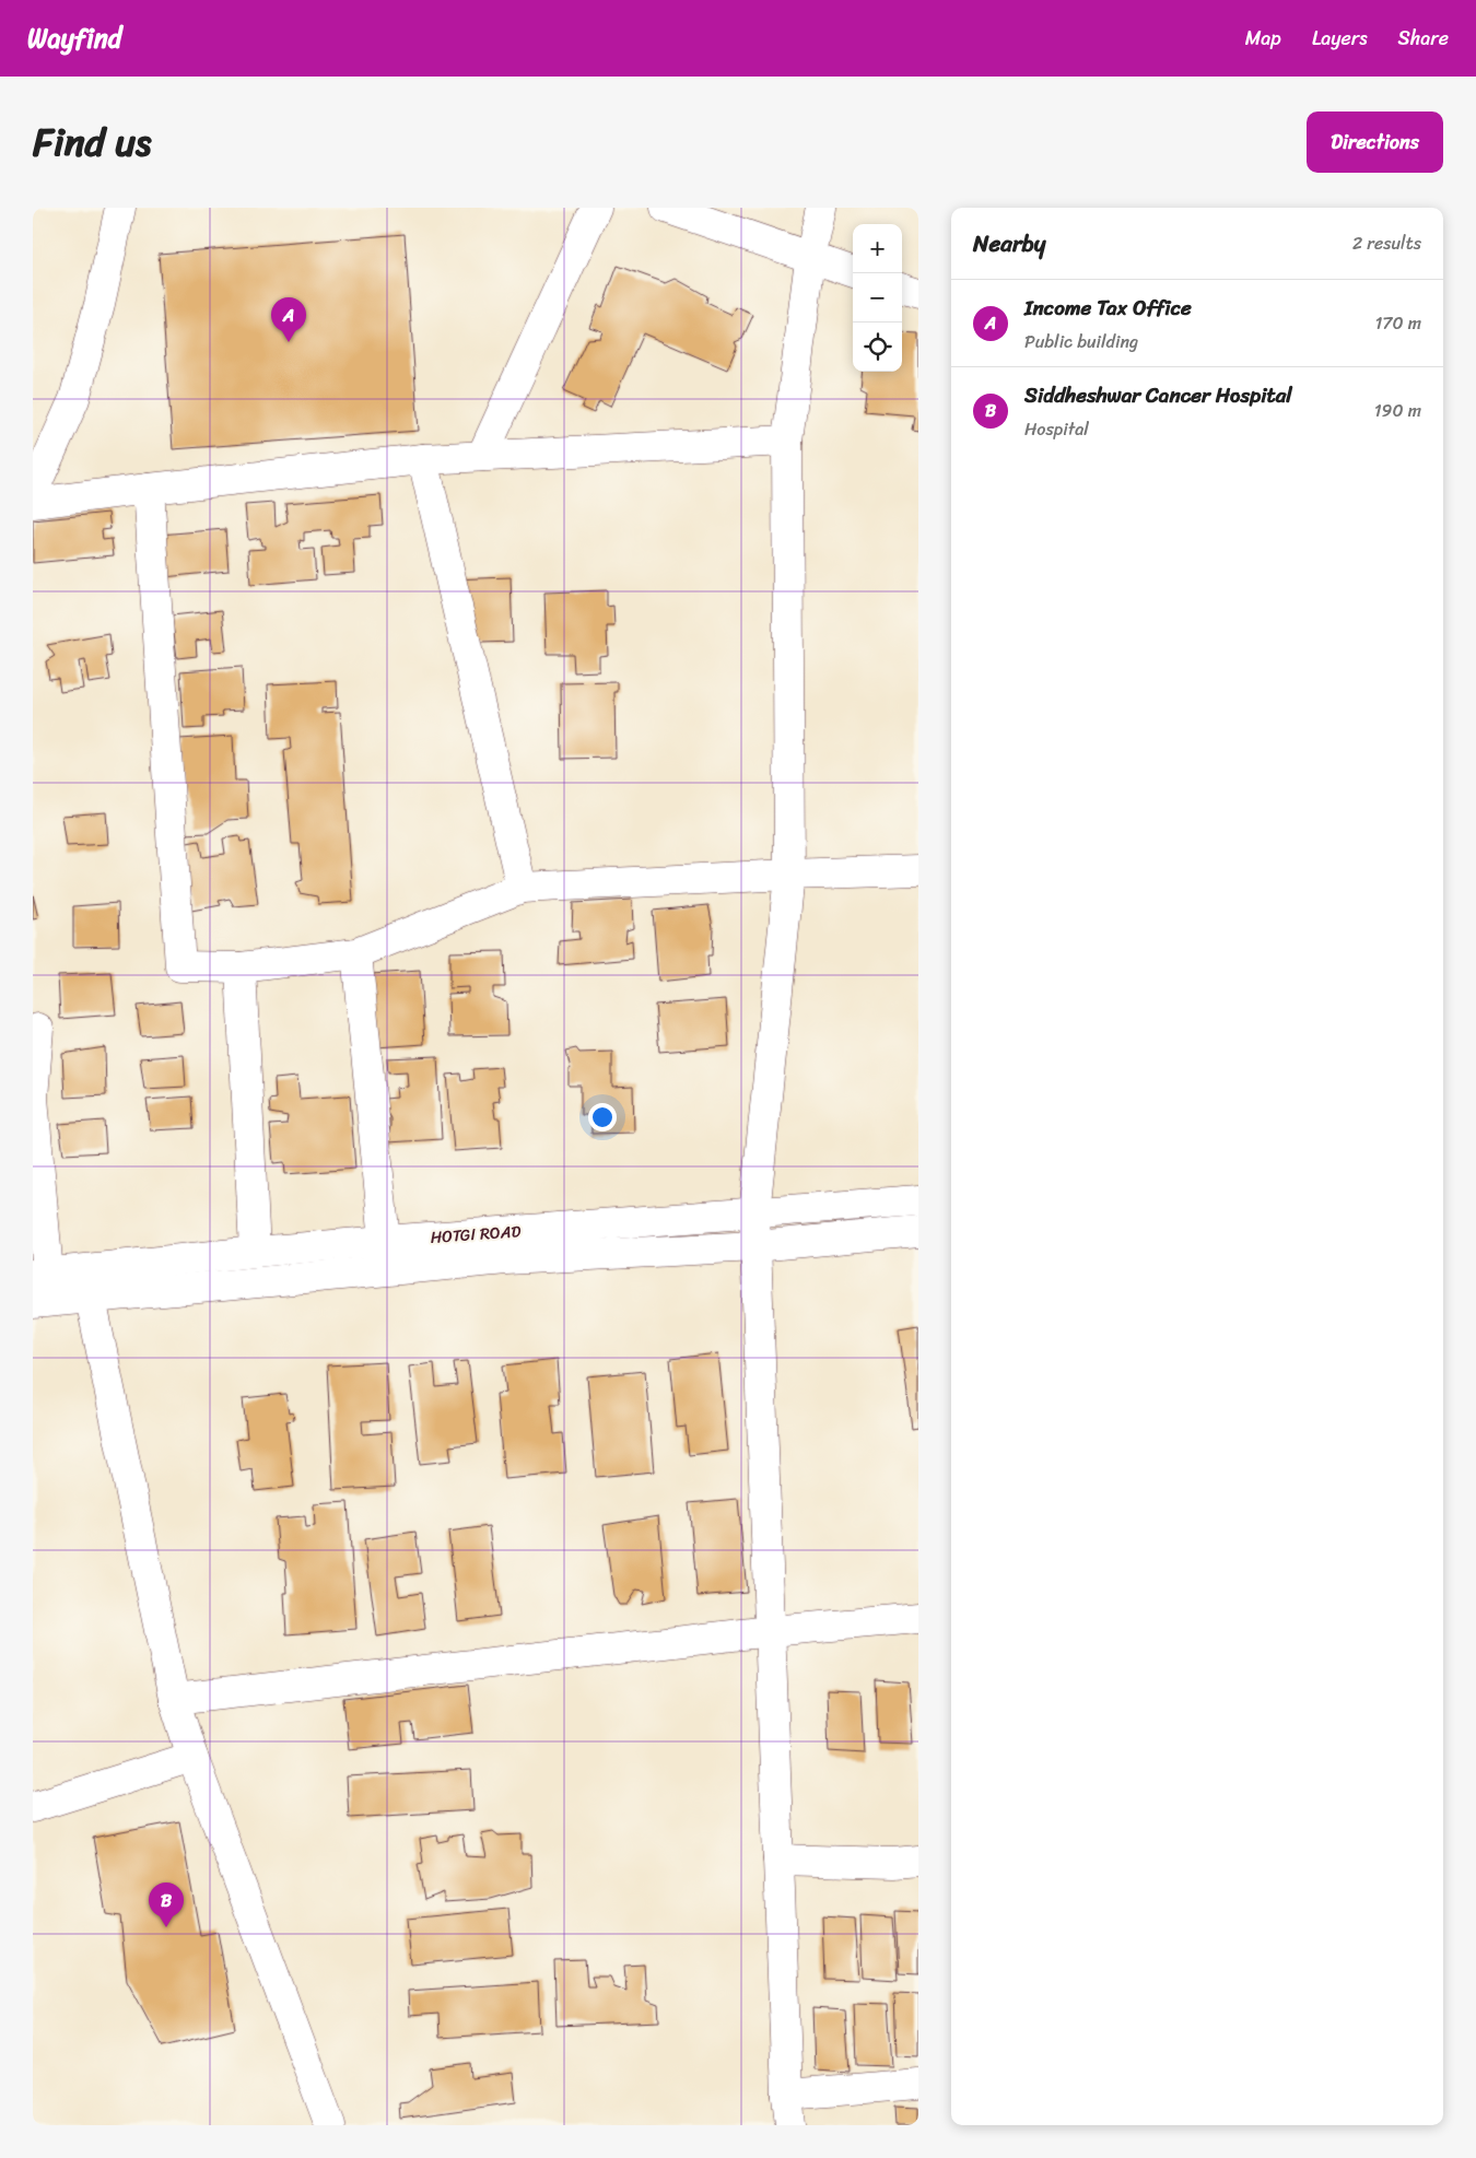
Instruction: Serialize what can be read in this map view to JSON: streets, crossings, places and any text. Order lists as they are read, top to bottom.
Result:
{
  "streets": {
    "street": ["HOTGI ROAD"]
  },
  "page": {
    "header": "Wayfind",
    "nav": ["Map", "Layers", "Share"],
    "title": "Find us",
    "buttons": "Directions",
    "heading": ["Nearby", "2 results"],
    "map_buttons": ["+", "−"],
    "list": [
      {
        "mark": "A",
        "name": "Income Tax Office",
        "note": "Public building",
        "value": "170 m"
      },
      {
        "mark": "B",
        "name": "Siddheshwar Cancer Hospital",
        "note": "Hospital",
        "value": "190 m"
      }
    ],
    "pins": ["A", "B"]
  }
}
